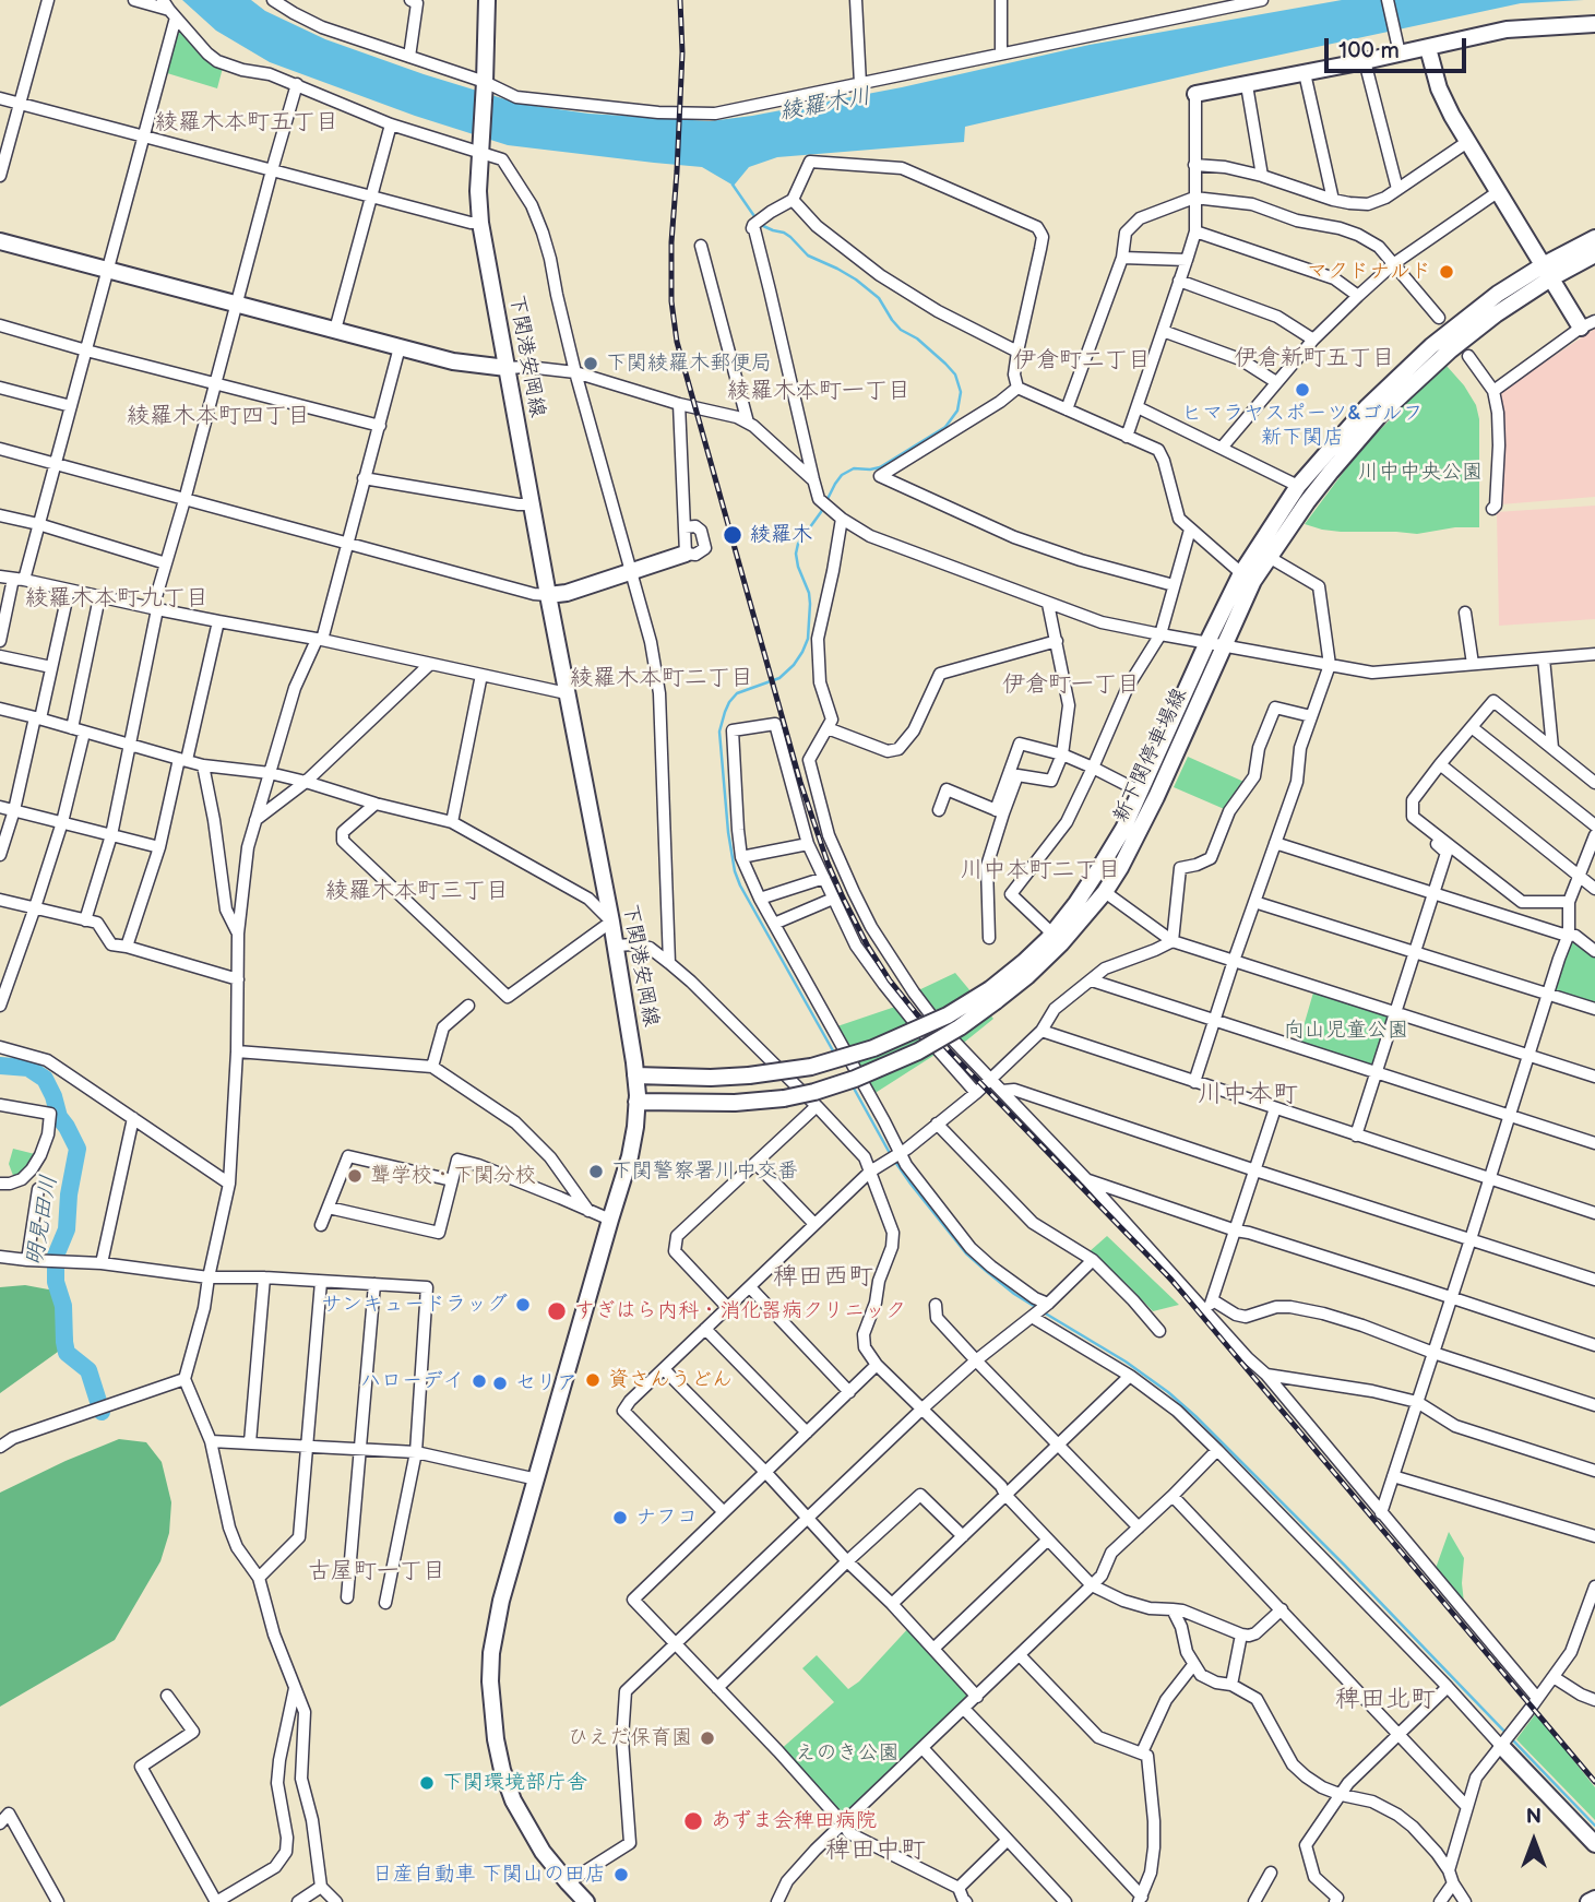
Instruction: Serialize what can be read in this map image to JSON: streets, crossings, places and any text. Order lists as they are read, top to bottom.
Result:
{
  "streets": {
    "main road": ["下関港安岡線", "新下関停車場線"]
  },
  "crossings": [
    ["下関港安岡線", "新下関停車場線"]
  ],
  "districts": [
    "綾羅木本町五丁目",
    "伊倉新町五丁目",
    "伊倉町二丁目",
    "綾羅木本町一丁目",
    "綾羅木本町四丁目",
    "綾羅木本町九丁目",
    "綾羅木本町二丁目",
    "伊倉町一丁目",
    "川中本町二丁目",
    "綾羅木本町三丁目",
    "川中本町",
    "稗田西町",
    "古屋町一丁目",
    "稗田北町",
    "稗田中町"
  ],
  "water": ["綾羅木川", "明見田川"],
  "parks": ["川中中央公園", "向山児童公園", "えのき公園"],
  "places": [
    "マクドナルド",
    "下関綾羅木郵便局",
    "ヒマラヤスポーツ&ゴルフ 新下関店",
    "綾羅木",
    "下関警察署川中交番",
    "聾学校・下関分校",
    "サンキュードラッグ",
    "すぎはら内科・消化器病クリニック",
    "資さんうどん",
    "ハローデイ",
    "セリア",
    "ナフコ",
    "ひえだ保育園",
    "下関環境部庁舎",
    "あずま会稗田病院",
    "日産自動車 下関山の田店"
  ],
  "scale_bar": "100 m",
  "north": "top"
}
